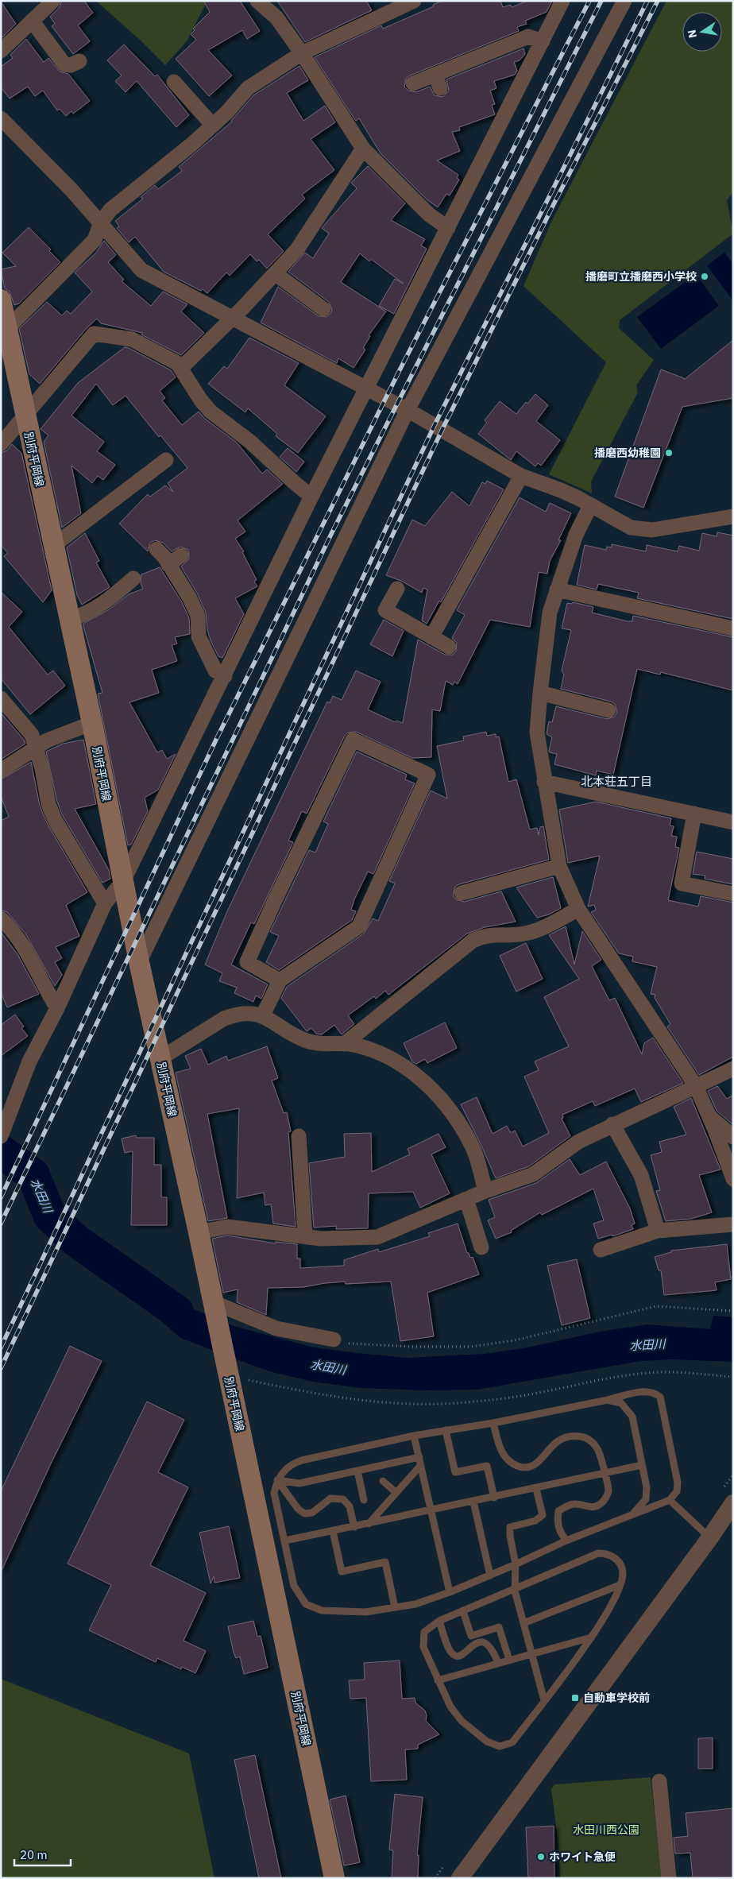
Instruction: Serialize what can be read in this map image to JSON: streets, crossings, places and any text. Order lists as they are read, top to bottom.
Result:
{
  "streets": {
    "main road": ["別府平岡線"]
  },
  "districts": ["北本荘五丁目"],
  "water": ["水田川"],
  "parks": ["水田川西公園"],
  "places": {
    "other": ["播磨町立播磨西小学校", "播磨西幼稚園", "ホワイト急便"],
    "transit": ["自動車学校前"]
  },
  "scale_bar": "20 m",
  "north": "left"
}
